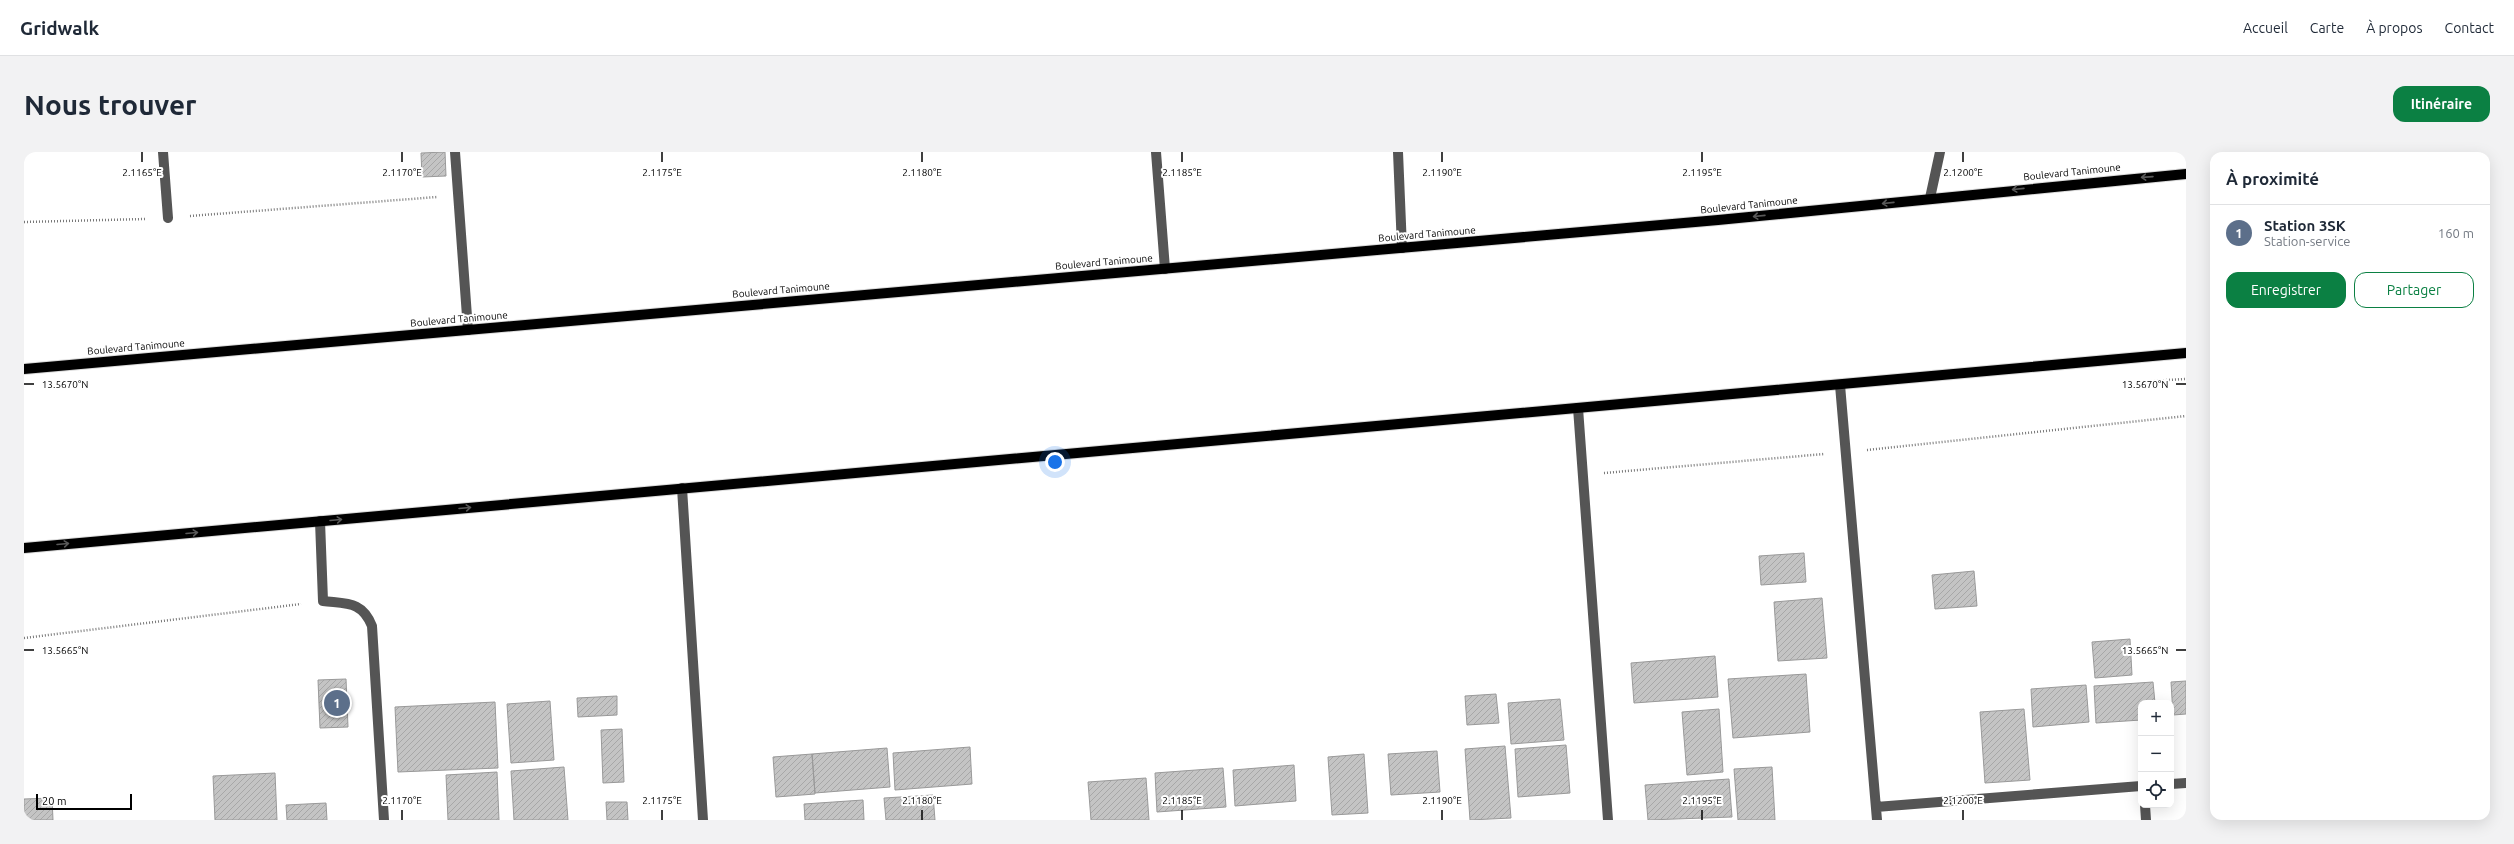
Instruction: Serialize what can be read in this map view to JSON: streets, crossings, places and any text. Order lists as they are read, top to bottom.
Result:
{
  "streets": {
    "main road": ["Boulevard Tanimoune"]
  },
  "one_way": ["Boulevard Tanimoune"],
  "scale_bar": "20 m",
  "page": {
    "header": "Gridwalk",
    "nav": [
      "Accueil",
      "Carte",
      "À propos",
      "Contact"
    ],
    "buttons": [
      "Itinéraire",
      ["Enregistrer", "Partager"]
    ],
    "title": "Nous trouver",
    "heading": "À proximité",
    "list": [
      {
        "mark": "1",
        "name": "Station 3SK",
        "note": "Station-service",
        "value": "160 m"
      }
    ],
    "pins": "1",
    "map_buttons": ["+", "−"],
    "scale": "20 m"
  },
  "coordinates": [
    "2.1165°E",
    "2.1170°E",
    "2.1175°E",
    "2.1180°E",
    "2.1185°E",
    "2.1190°E",
    "2.1195°E",
    "2.1200°E",
    "13.5670°N",
    "13.5665°N"
  ]
}
